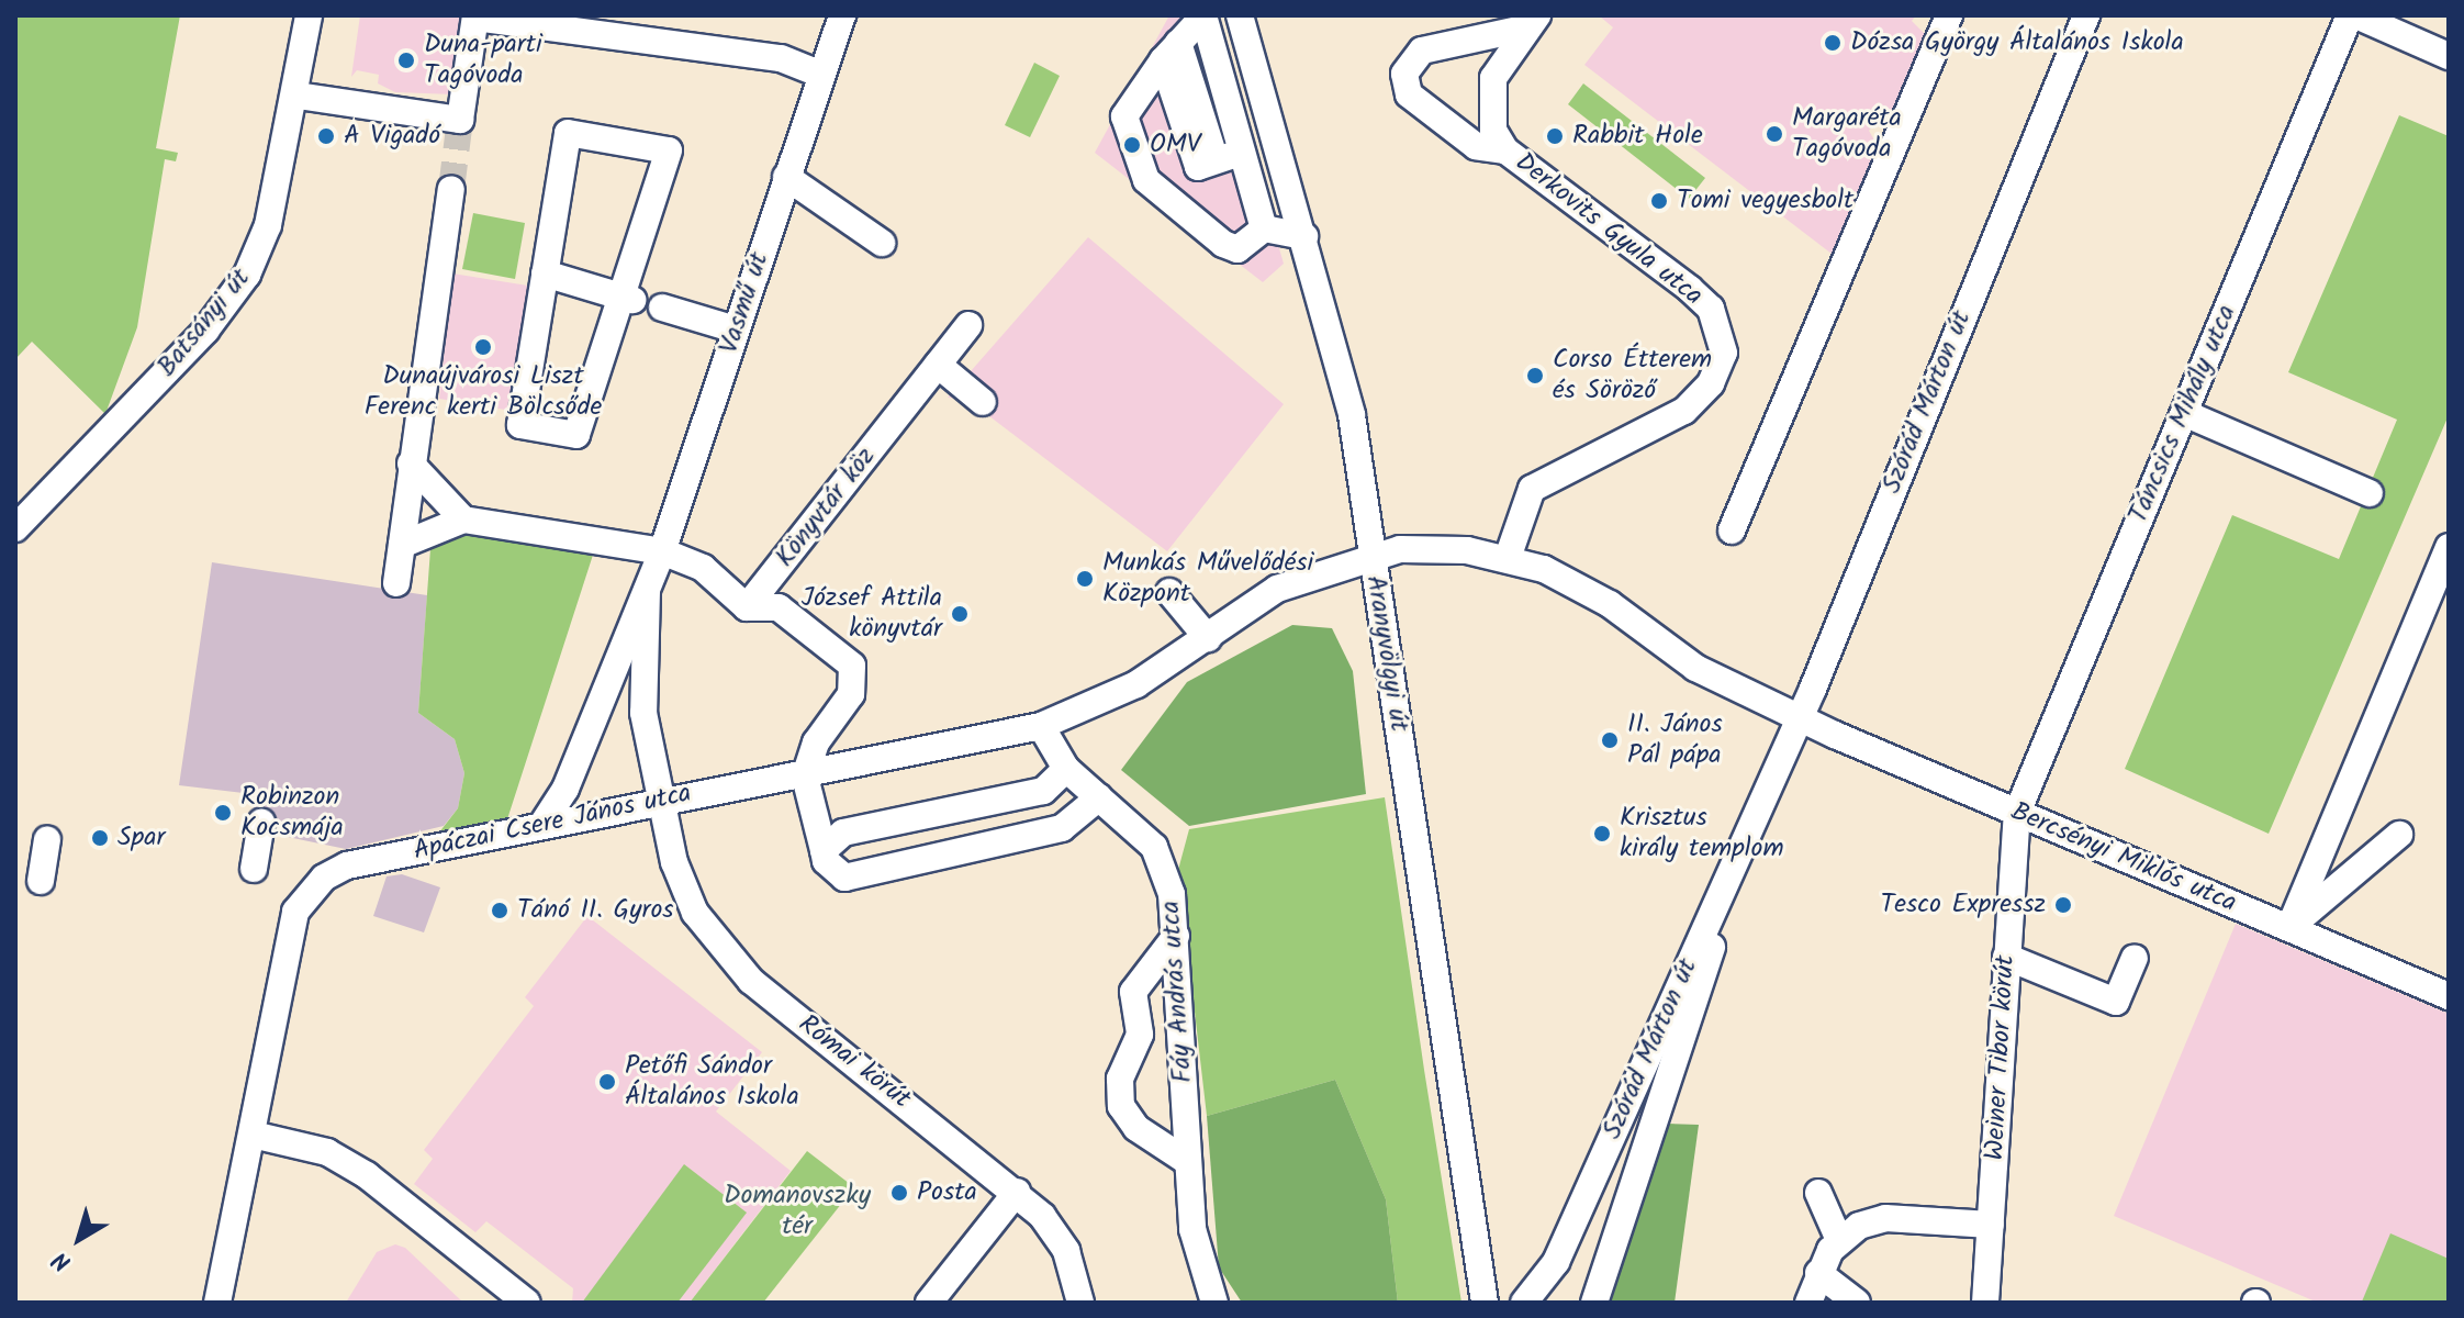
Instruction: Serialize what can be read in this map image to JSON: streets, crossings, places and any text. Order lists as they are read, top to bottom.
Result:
{
  "streets": {
    "street": [
      "Derkovits Gyula utca",
      "Vasmű út",
      "Batsányi út",
      "Szórád Márton út",
      "Táncsics Mihály utca",
      "Könyvtár köz",
      "Aranyvölgyi út",
      "Apáczai Csere János utca",
      "Bercsényi Miklós utca",
      "Fáy András utca",
      "Weiner Tibor körút",
      "Római körút"
    ]
  },
  "crossings": [
    ["Derkovits Gyula utca", "Apáczai Csere János utca"],
    ["Vasmű út", "Apáczai Csere János utca"],
    ["Vasmű út", "Római körút"],
    ["Szórád Márton út", "Apáczai Csere János utca"],
    ["Szórád Márton út", "Bercsényi Miklós utca"],
    ["Táncsics Mihály utca", "Bercsényi Miklós utca"],
    ["Táncsics Mihály utca", "Weiner Tibor körút"],
    ["Aranyvölgyi út", "Apáczai Csere János utca"],
    ["Apáczai Csere János utca", "Bercsényi Miklós utca"],
    ["Apáczai Csere János utca", "Fáy András utca"],
    ["Apáczai Csere János utca", "Római körút"],
    ["Bercsényi Miklós utca", "Weiner Tibor körút"]
  ],
  "parks": ["Domanovszky tér"],
  "places": [
    "Dózsa György Általános Iskola",
    "Duna-parti Tagóvoda",
    "Margaréta Tagóvoda",
    "A Vigadó",
    "Rabbit Hole",
    "OMV",
    "Tomi vegyesbolt",
    "Dunaújvárosi Liszt Ferenc kerti Bölcsőde",
    "Corso Étterem és Söröző",
    "Munkás Művelődési Központ",
    "József Attila könyvtár",
    "II. János Pál pápa",
    "Robinzon Kocsmája",
    "Krisztus király templom",
    "Spar",
    "Tesco Expressz",
    "Tánó II. Gyros",
    "Petőfi Sándor Általános Iskola",
    "Posta"
  ],
  "north": "bottom left"
}
